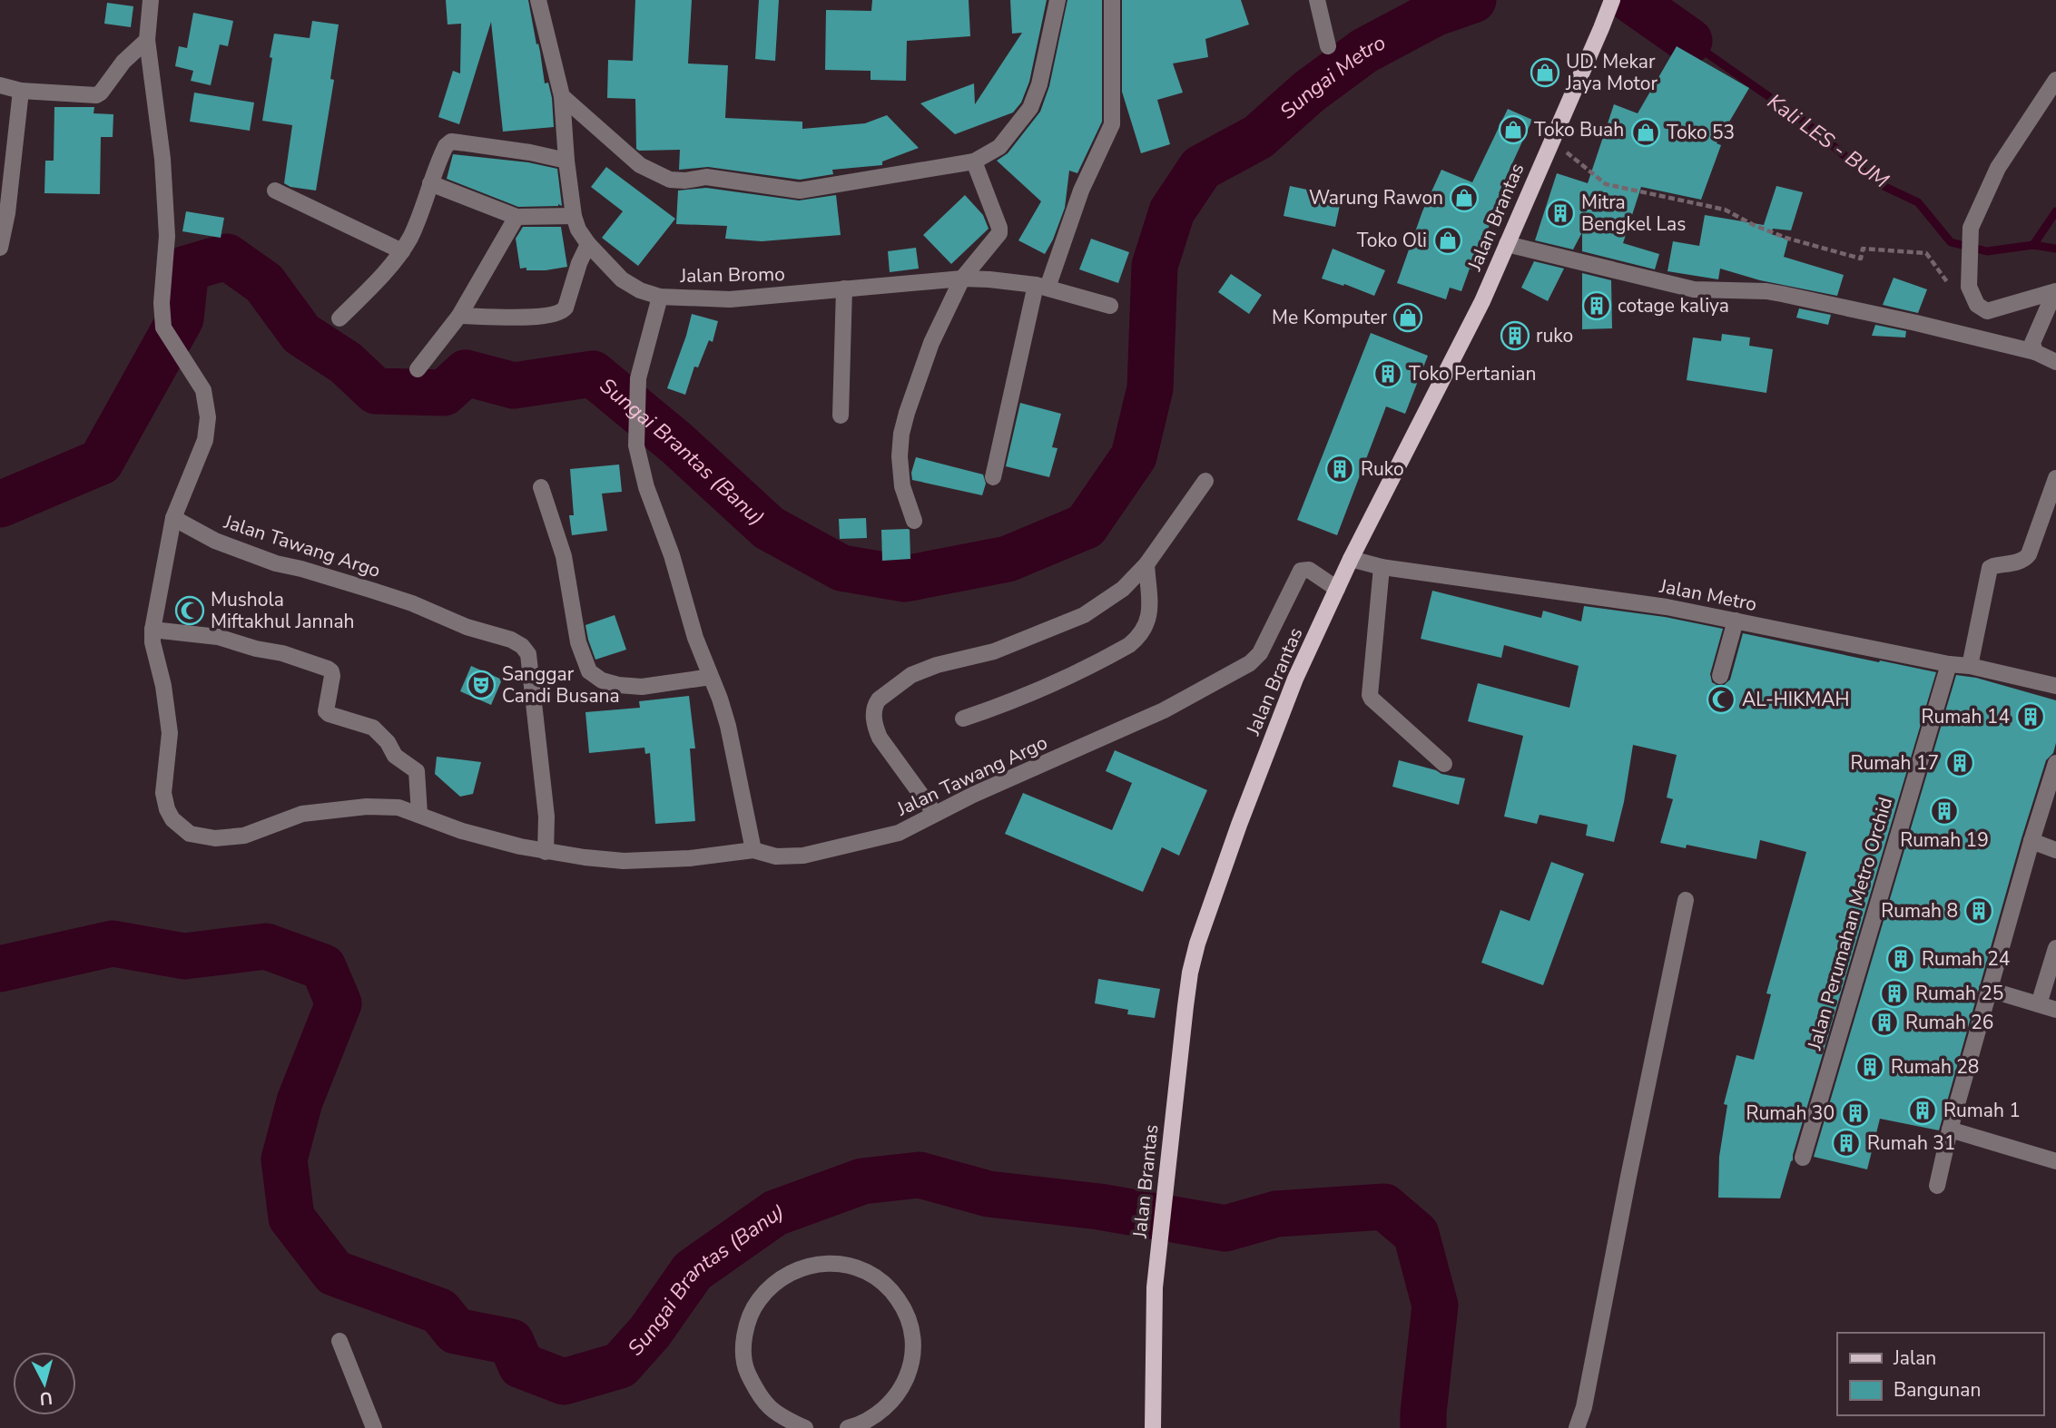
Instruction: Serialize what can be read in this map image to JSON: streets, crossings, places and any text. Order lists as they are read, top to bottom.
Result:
{
  "streets": {
    "main road": ["Jalan Brantas"],
    "street": [
      "Jalan Bromo",
      "Jalan Tawang Argo",
      "Jalan Metro",
      "Jalan Perumahan Metro Orchid"
    ]
  },
  "crossings": [
    ["Jalan Brantas", "Jalan Tawang Argo"],
    ["Jalan Brantas", "Jalan Metro"],
    ["Jalan Bromo", "Jalan Tawang Argo"],
    ["Jalan Metro", "Jalan Perumahan Metro Orchid"]
  ],
  "water": ["Sungai Metro", "Kali LES - BUM", "Sungai Brantas (Banu)"],
  "places": {
    "shop": [
      "UD. Mekar Jaya Motor",
      "Toko Buah",
      "Toko 53",
      "Warung Rawon",
      "Toko Oli",
      "Me Komputer"
    ],
    "building": [
      "Mitra Bengkel Las",
      "cotage kaliya",
      "ruko",
      "Toko Pertanian",
      "Ruko",
      "Rumah 14",
      "Rumah 17",
      "Rumah 19",
      "Rumah 8",
      "Rumah 24",
      "Rumah 25",
      "Rumah 26",
      "Rumah 28",
      "Rumah 1",
      "Rumah 30",
      "Rumah 31"
    ],
    "mosque": ["Mushola Miftakhul Jannah", "AL-HIKMAH"],
    "theatre": ["Sanggar Candi Busana"]
  },
  "legend": ["Jalan", "Bangunan"],
  "north": "bottom"
}
